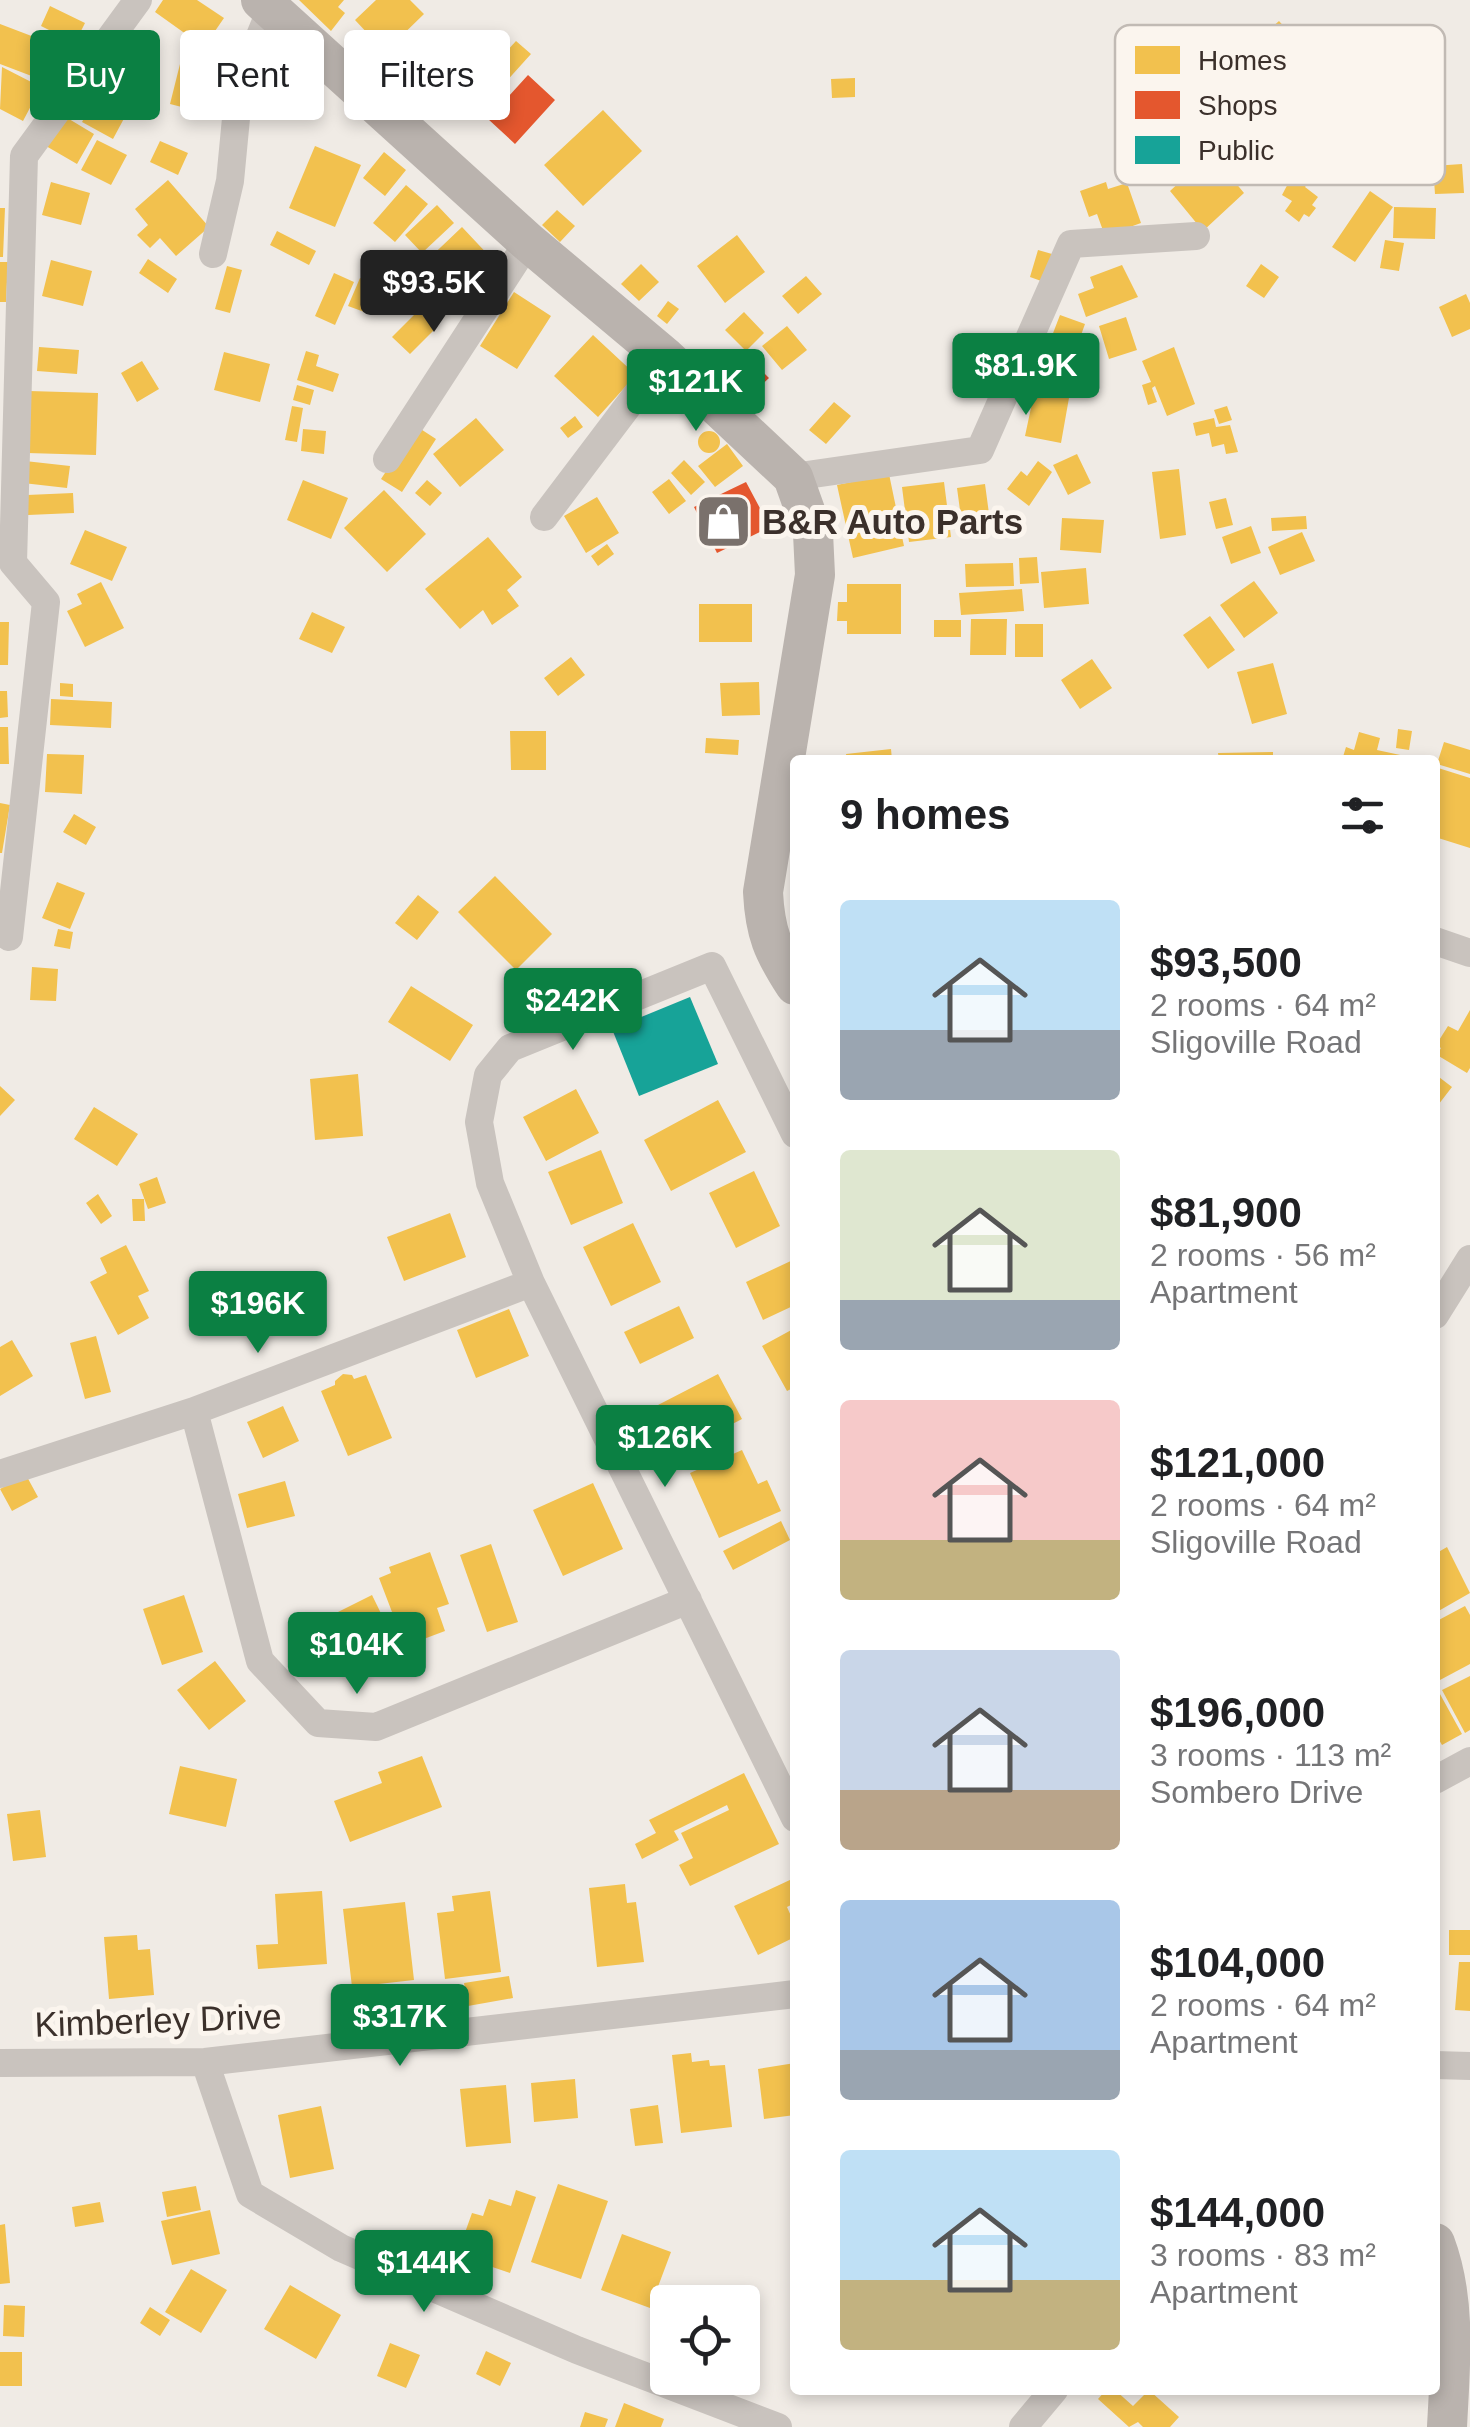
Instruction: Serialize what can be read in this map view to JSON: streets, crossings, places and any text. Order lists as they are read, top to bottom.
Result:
{
  "streets": {
    "street": ["Kimberley Drive"]
  },
  "places": {
    "shop": ["B&R Auto Parts"]
  },
  "legend": ["Homes", "Shops", "Public"],
  "page": {
    "chip": ["Buy", "Rent", "Filters"],
    "price": [
      "$93.5K",
      "$81.9K",
      "$121K",
      "$242K",
      "$196K",
      "$126K",
      "$104K",
      "$317K",
      "$144K"
    ],
    "heading": "9 homes",
    "list": [
      {
        "name": "$93,500",
        "note": "2 rooms · 64 m² · Sligoville Road"
      },
      {
        "name": "$81,900",
        "note": "2 rooms · 56 m² · Apartment"
      },
      {
        "name": "$121,000",
        "note": "2 rooms · 64 m² · Sligoville Road"
      },
      {
        "name": "$196,000",
        "note": "3 rooms · 113 m² · Sombero Drive"
      },
      {
        "name": "$104,000",
        "note": "2 rooms · 64 m² · Apartment"
      },
      {
        "name": "$144,000",
        "note": "3 rooms · 83 m² · Apartment"
      }
    ]
  }
}
